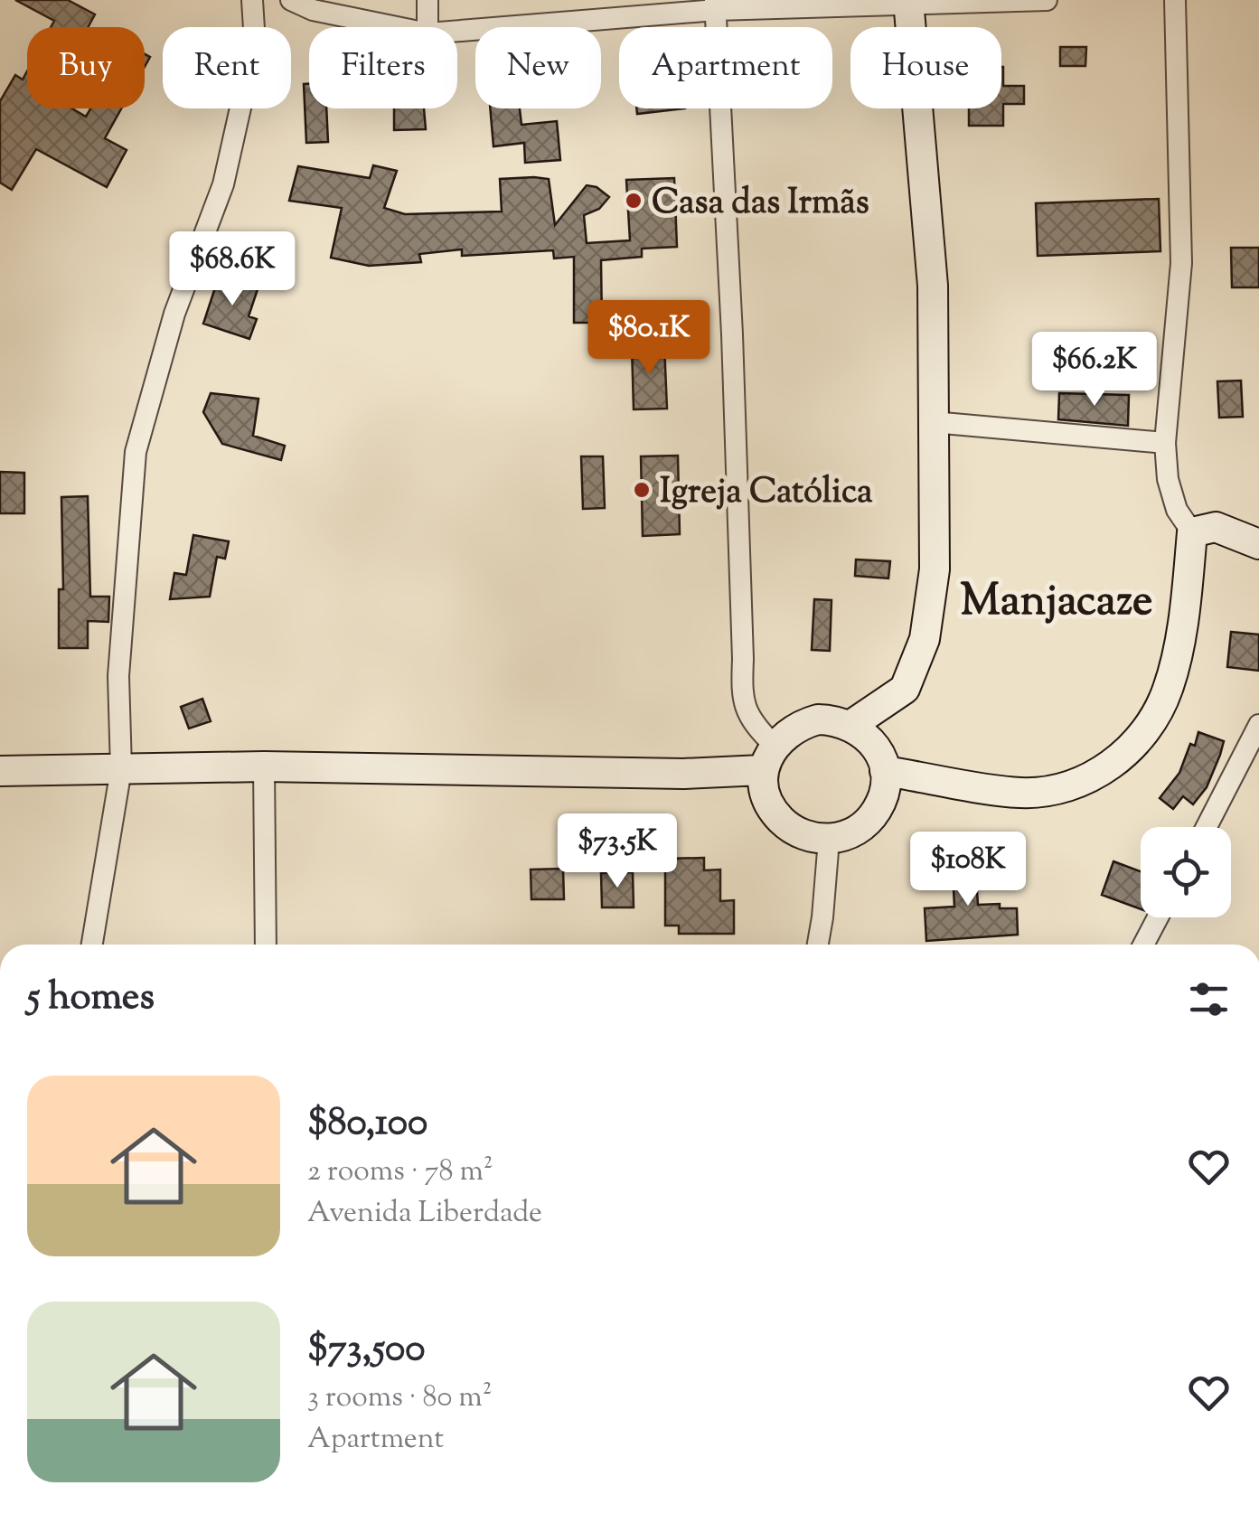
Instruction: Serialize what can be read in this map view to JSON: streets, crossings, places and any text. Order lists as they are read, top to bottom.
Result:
{
  "districts": ["Manjacaze"],
  "places": ["Casa das Irmãs", "Igreja Católica"],
  "page": {
    "chip": [
      "Buy",
      "Rent",
      "Filters",
      "New",
      "Apartment",
      "House"
    ],
    "price": [
      "$68.6K",
      "$80.1K",
      "$66.2K",
      "$73.5K",
      "$108K"
    ],
    "heading": "5 homes",
    "list": [
      {
        "name": "$80,100",
        "note": "2 rooms · 78 m² · Avenida Liberdade"
      },
      {
        "name": "$73,500",
        "note": "3 rooms · 80 m² · Apartment"
      }
    ]
  }
}
